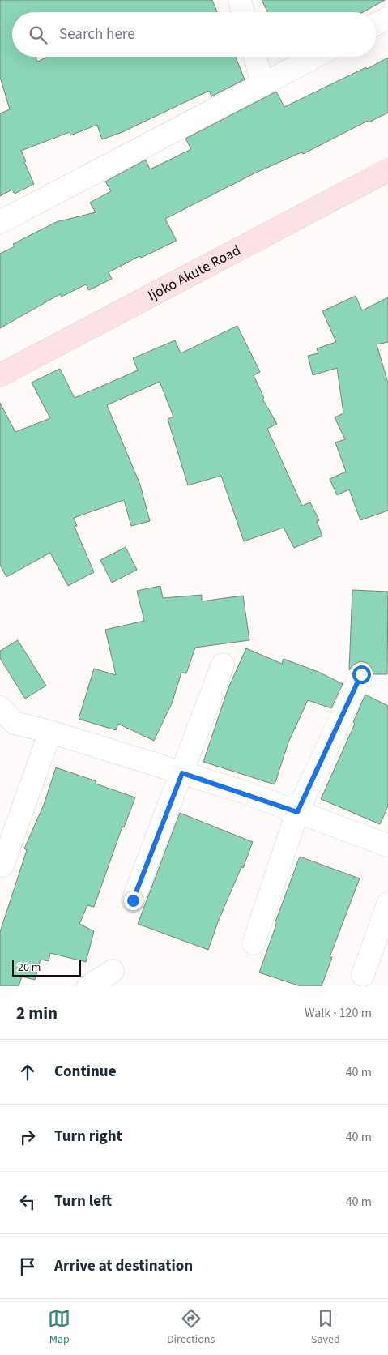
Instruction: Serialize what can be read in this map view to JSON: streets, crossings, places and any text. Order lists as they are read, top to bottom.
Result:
{
  "streets": {
    "main road": ["Ijoko Akute Road"]
  },
  "scale_bar": "20 m",
  "page": {
    "search": "Search here",
    "scale": "20 m",
    "heading": ["2 min", "Walk · 120 m"],
    "list": [
      ["Continue", "40 m"],
      ["Turn right", "40 m"],
      ["Turn left", "40 m"],
      "Arrive at destination"
    ],
    "nav": ["Map", "Directions", "Saved"]
  }
}
